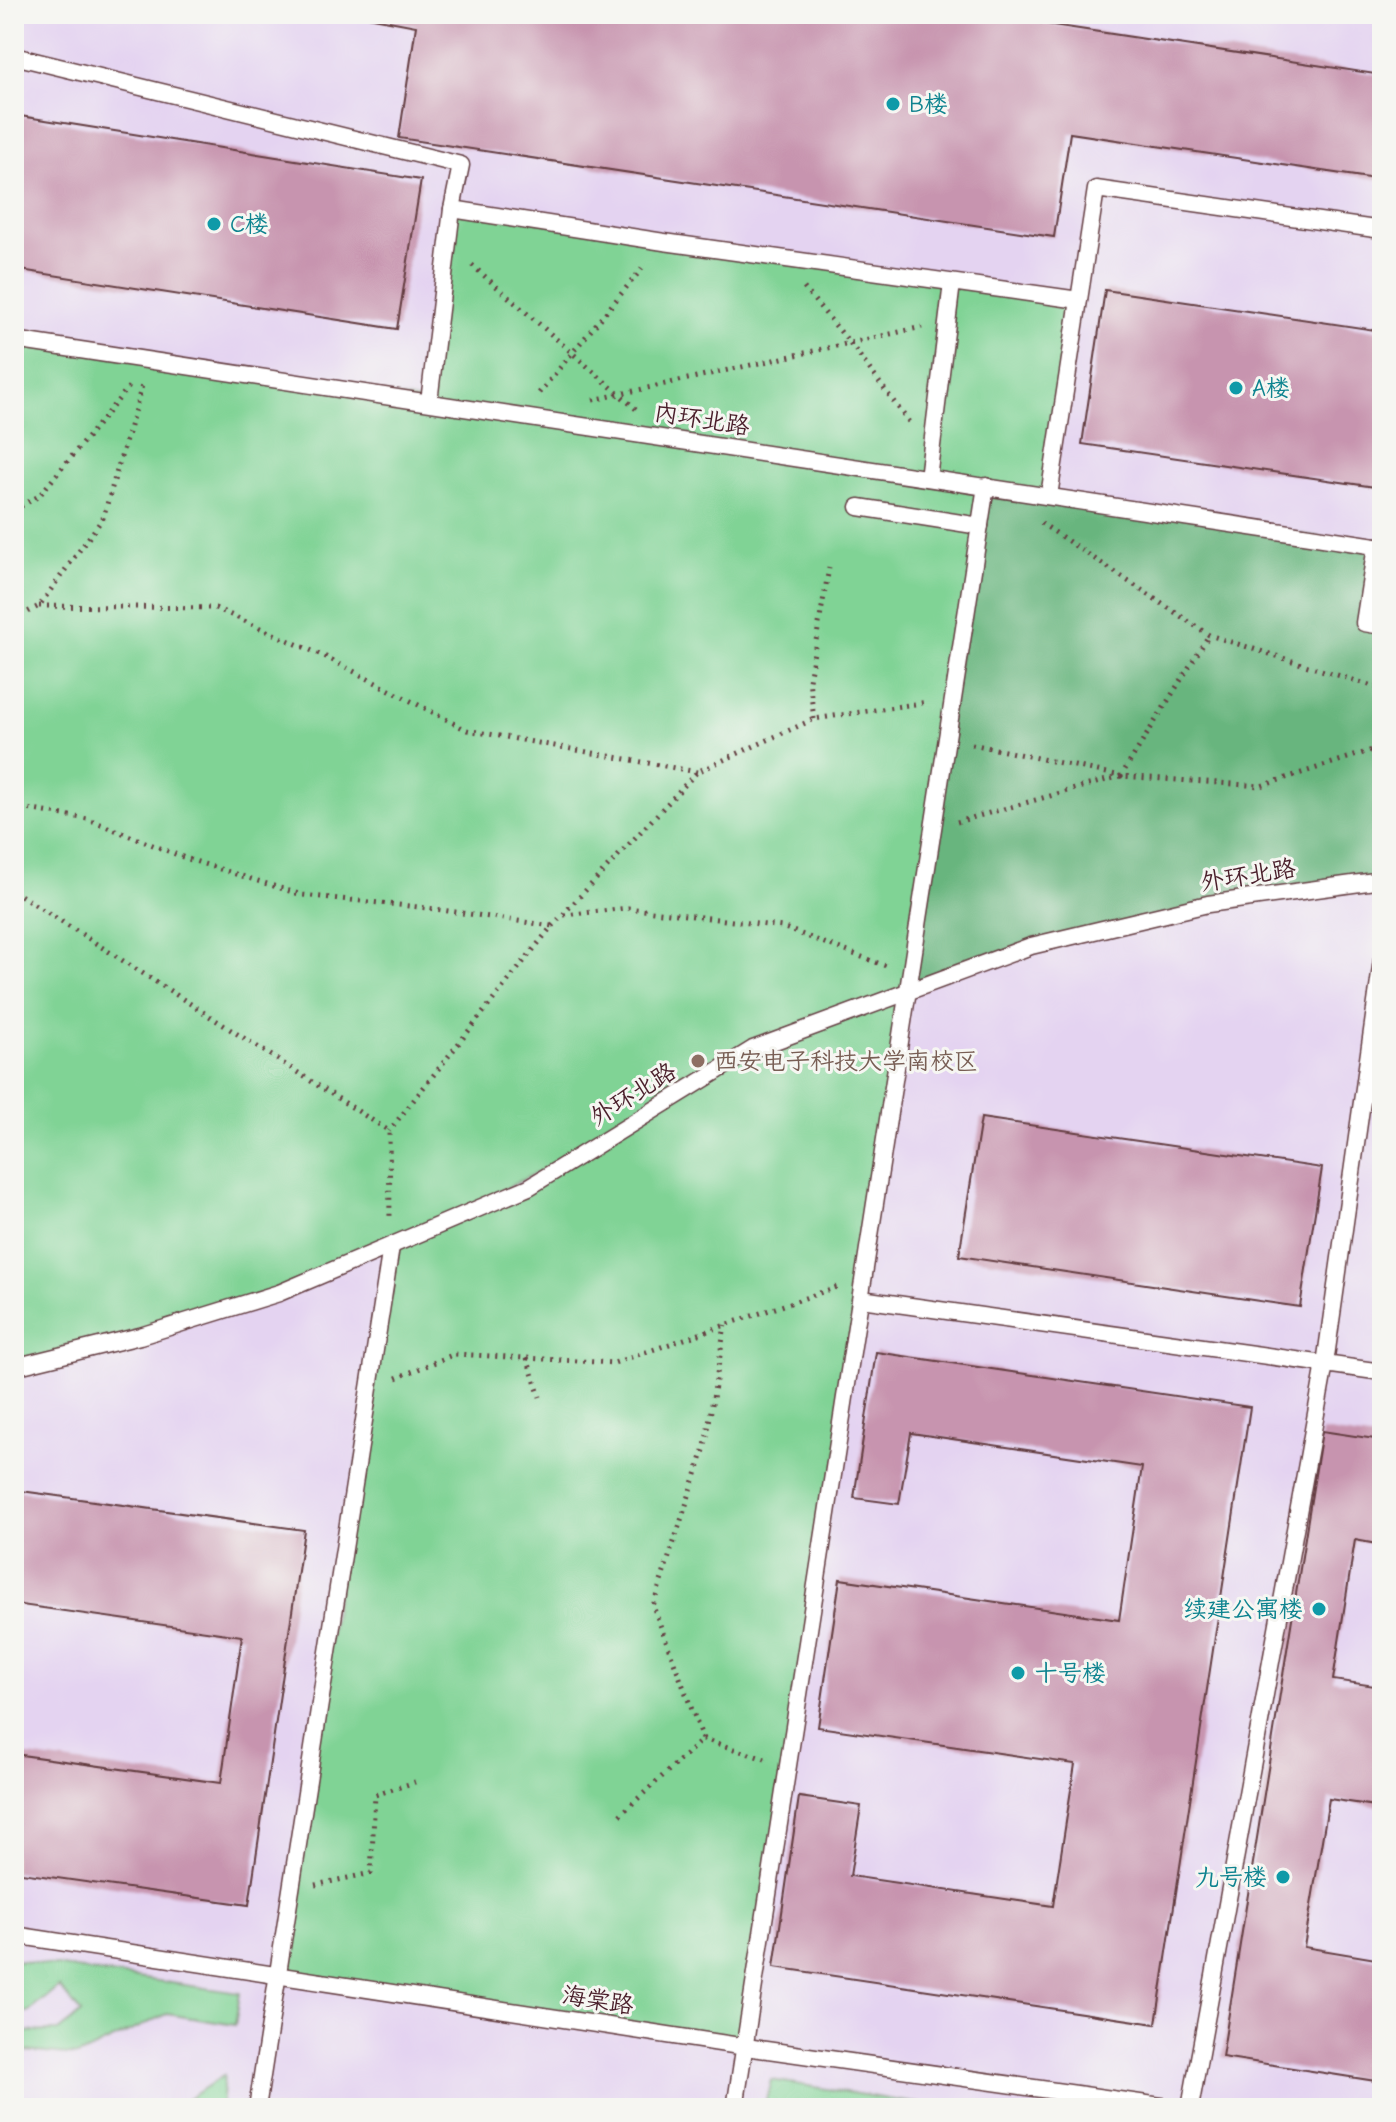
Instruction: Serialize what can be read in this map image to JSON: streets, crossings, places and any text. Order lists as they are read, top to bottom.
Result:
{
  "streets": {
    "lane": ["内环北路", "外环北路", "海棠路"]
  },
  "places": [
    "B楼",
    "C楼",
    "A楼",
    "西安电子科技大学南校区",
    "续建公寓楼",
    "十号楼",
    "九号楼"
  ]
}
